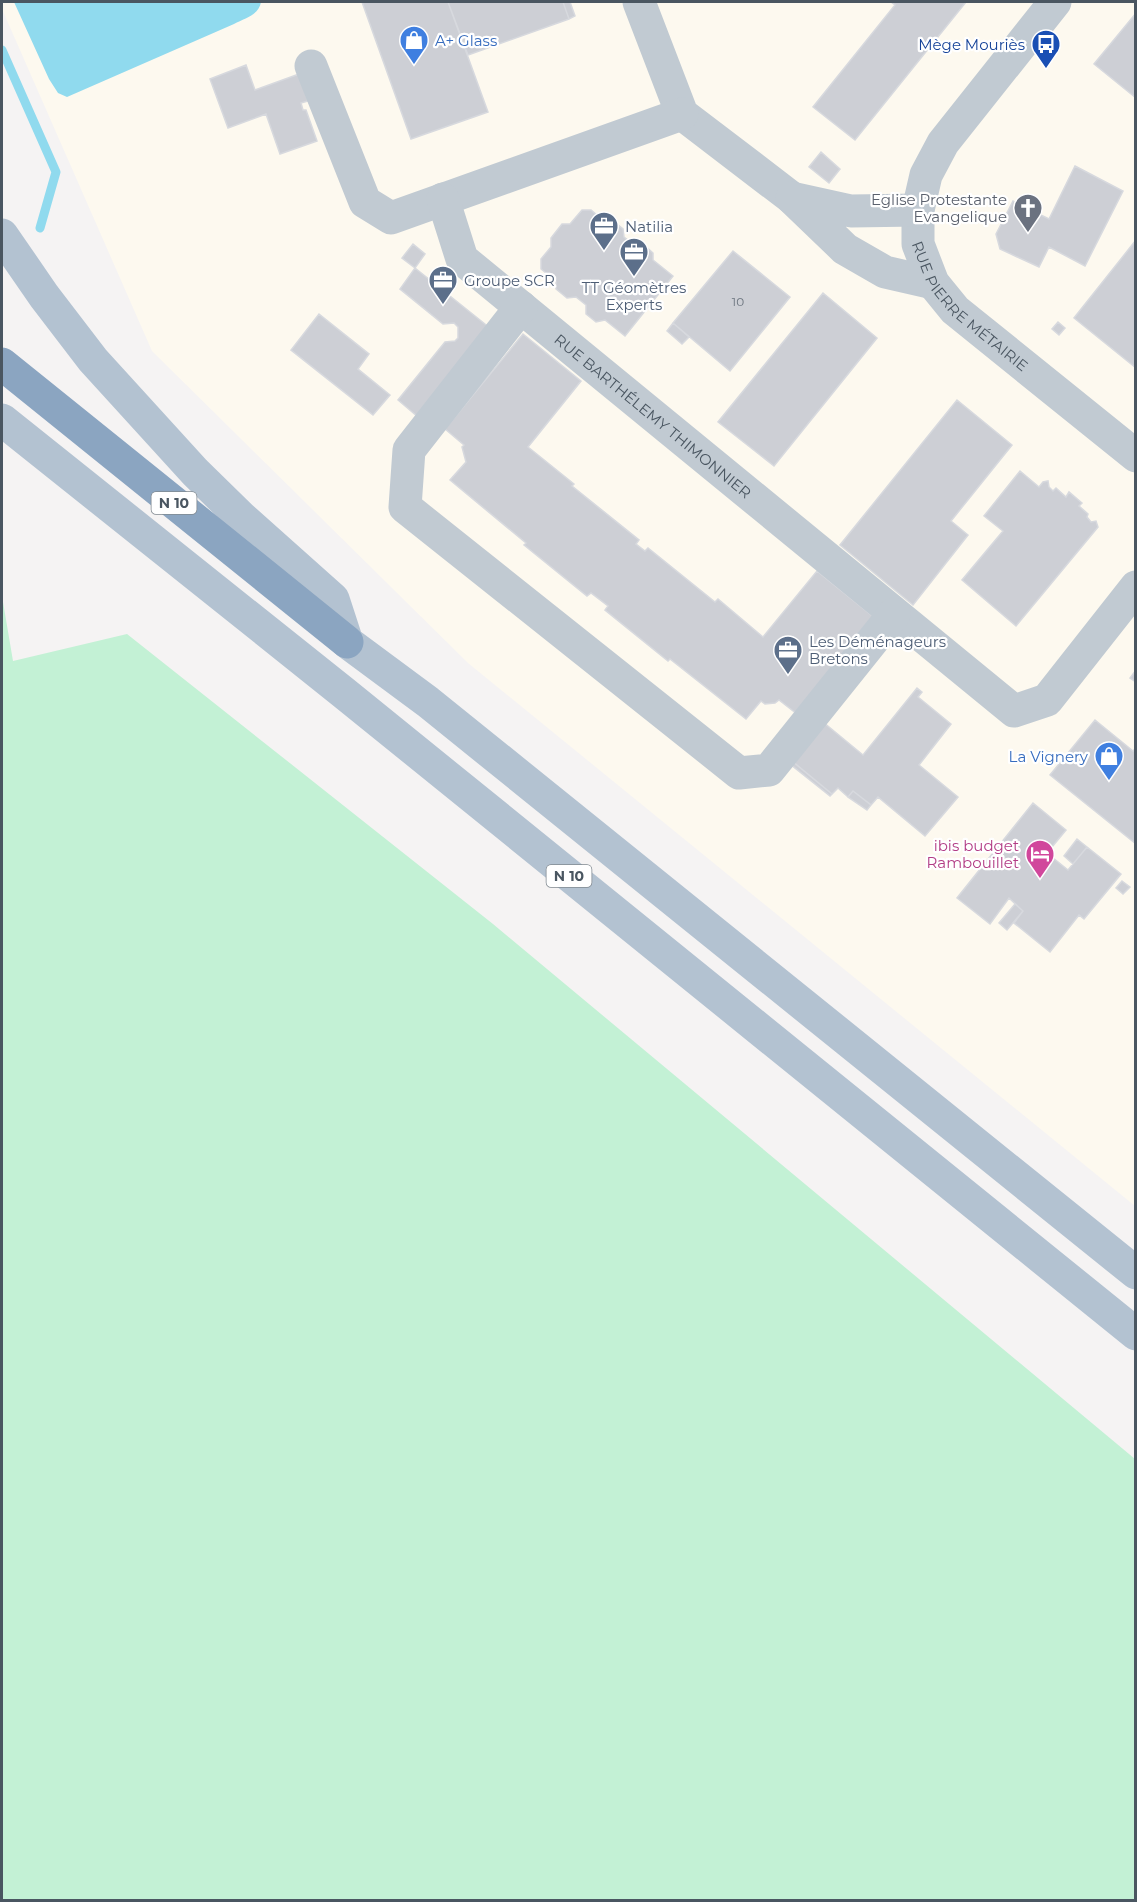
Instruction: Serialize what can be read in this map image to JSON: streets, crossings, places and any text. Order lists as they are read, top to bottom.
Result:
{
  "streets": {
    "highway": ["N 10"],
    "street": ["RUE PIERRE MÉTAIRIE", "RUE BARTHÉLEMY THIMONNIER"]
  },
  "places": {
    "shop": ["A+ Glass", "La Vignery"],
    "bus stop": ["Mège Mouriès"],
    "church": ["Eglise Protestante Evangelique"],
    "office": [
      "Natilia",
      "TT Géomètres Experts",
      "Groupe SCR",
      "Les Déménageurs Bretons"
    ],
    "hotel": ["ibis budget Rambouillet"]
  },
  "house_numbers": ["10"]
}
